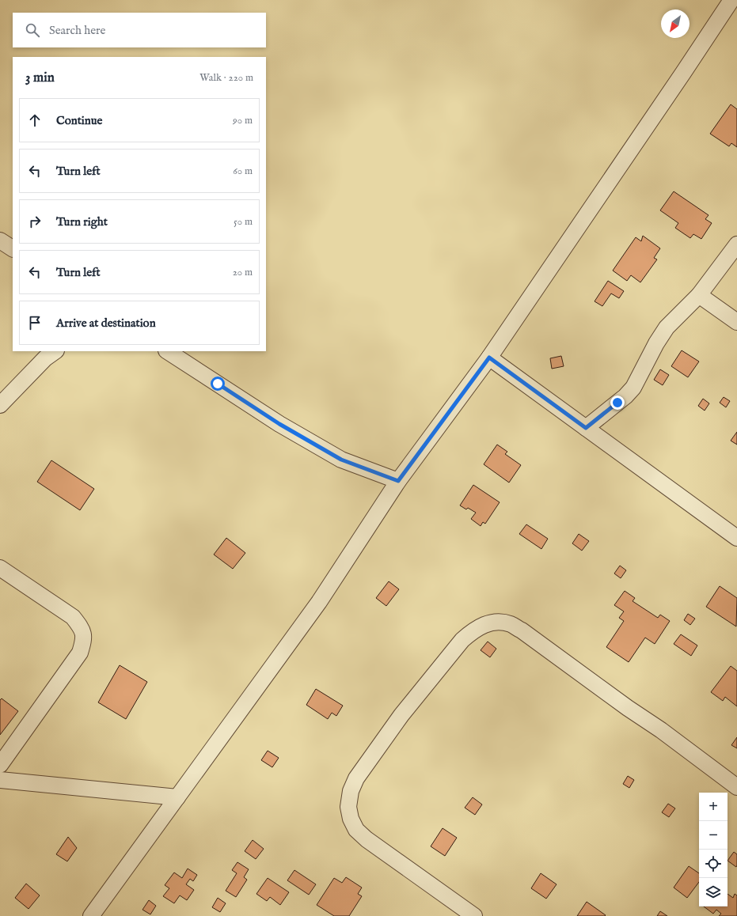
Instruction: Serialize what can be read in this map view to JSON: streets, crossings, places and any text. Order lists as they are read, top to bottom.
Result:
{
  "north": "bottom left",
  "page": {
    "search": "Search here",
    "heading": ["3 min", "Walk · 220 m"],
    "list": [
      ["Continue", "90 m"],
      ["Turn left", "60 m"],
      ["Turn right", "50 m"],
      ["Turn left", "20 m"],
      "Arrive at destination"
    ],
    "map_buttons": ["+", "−"]
  }
}
